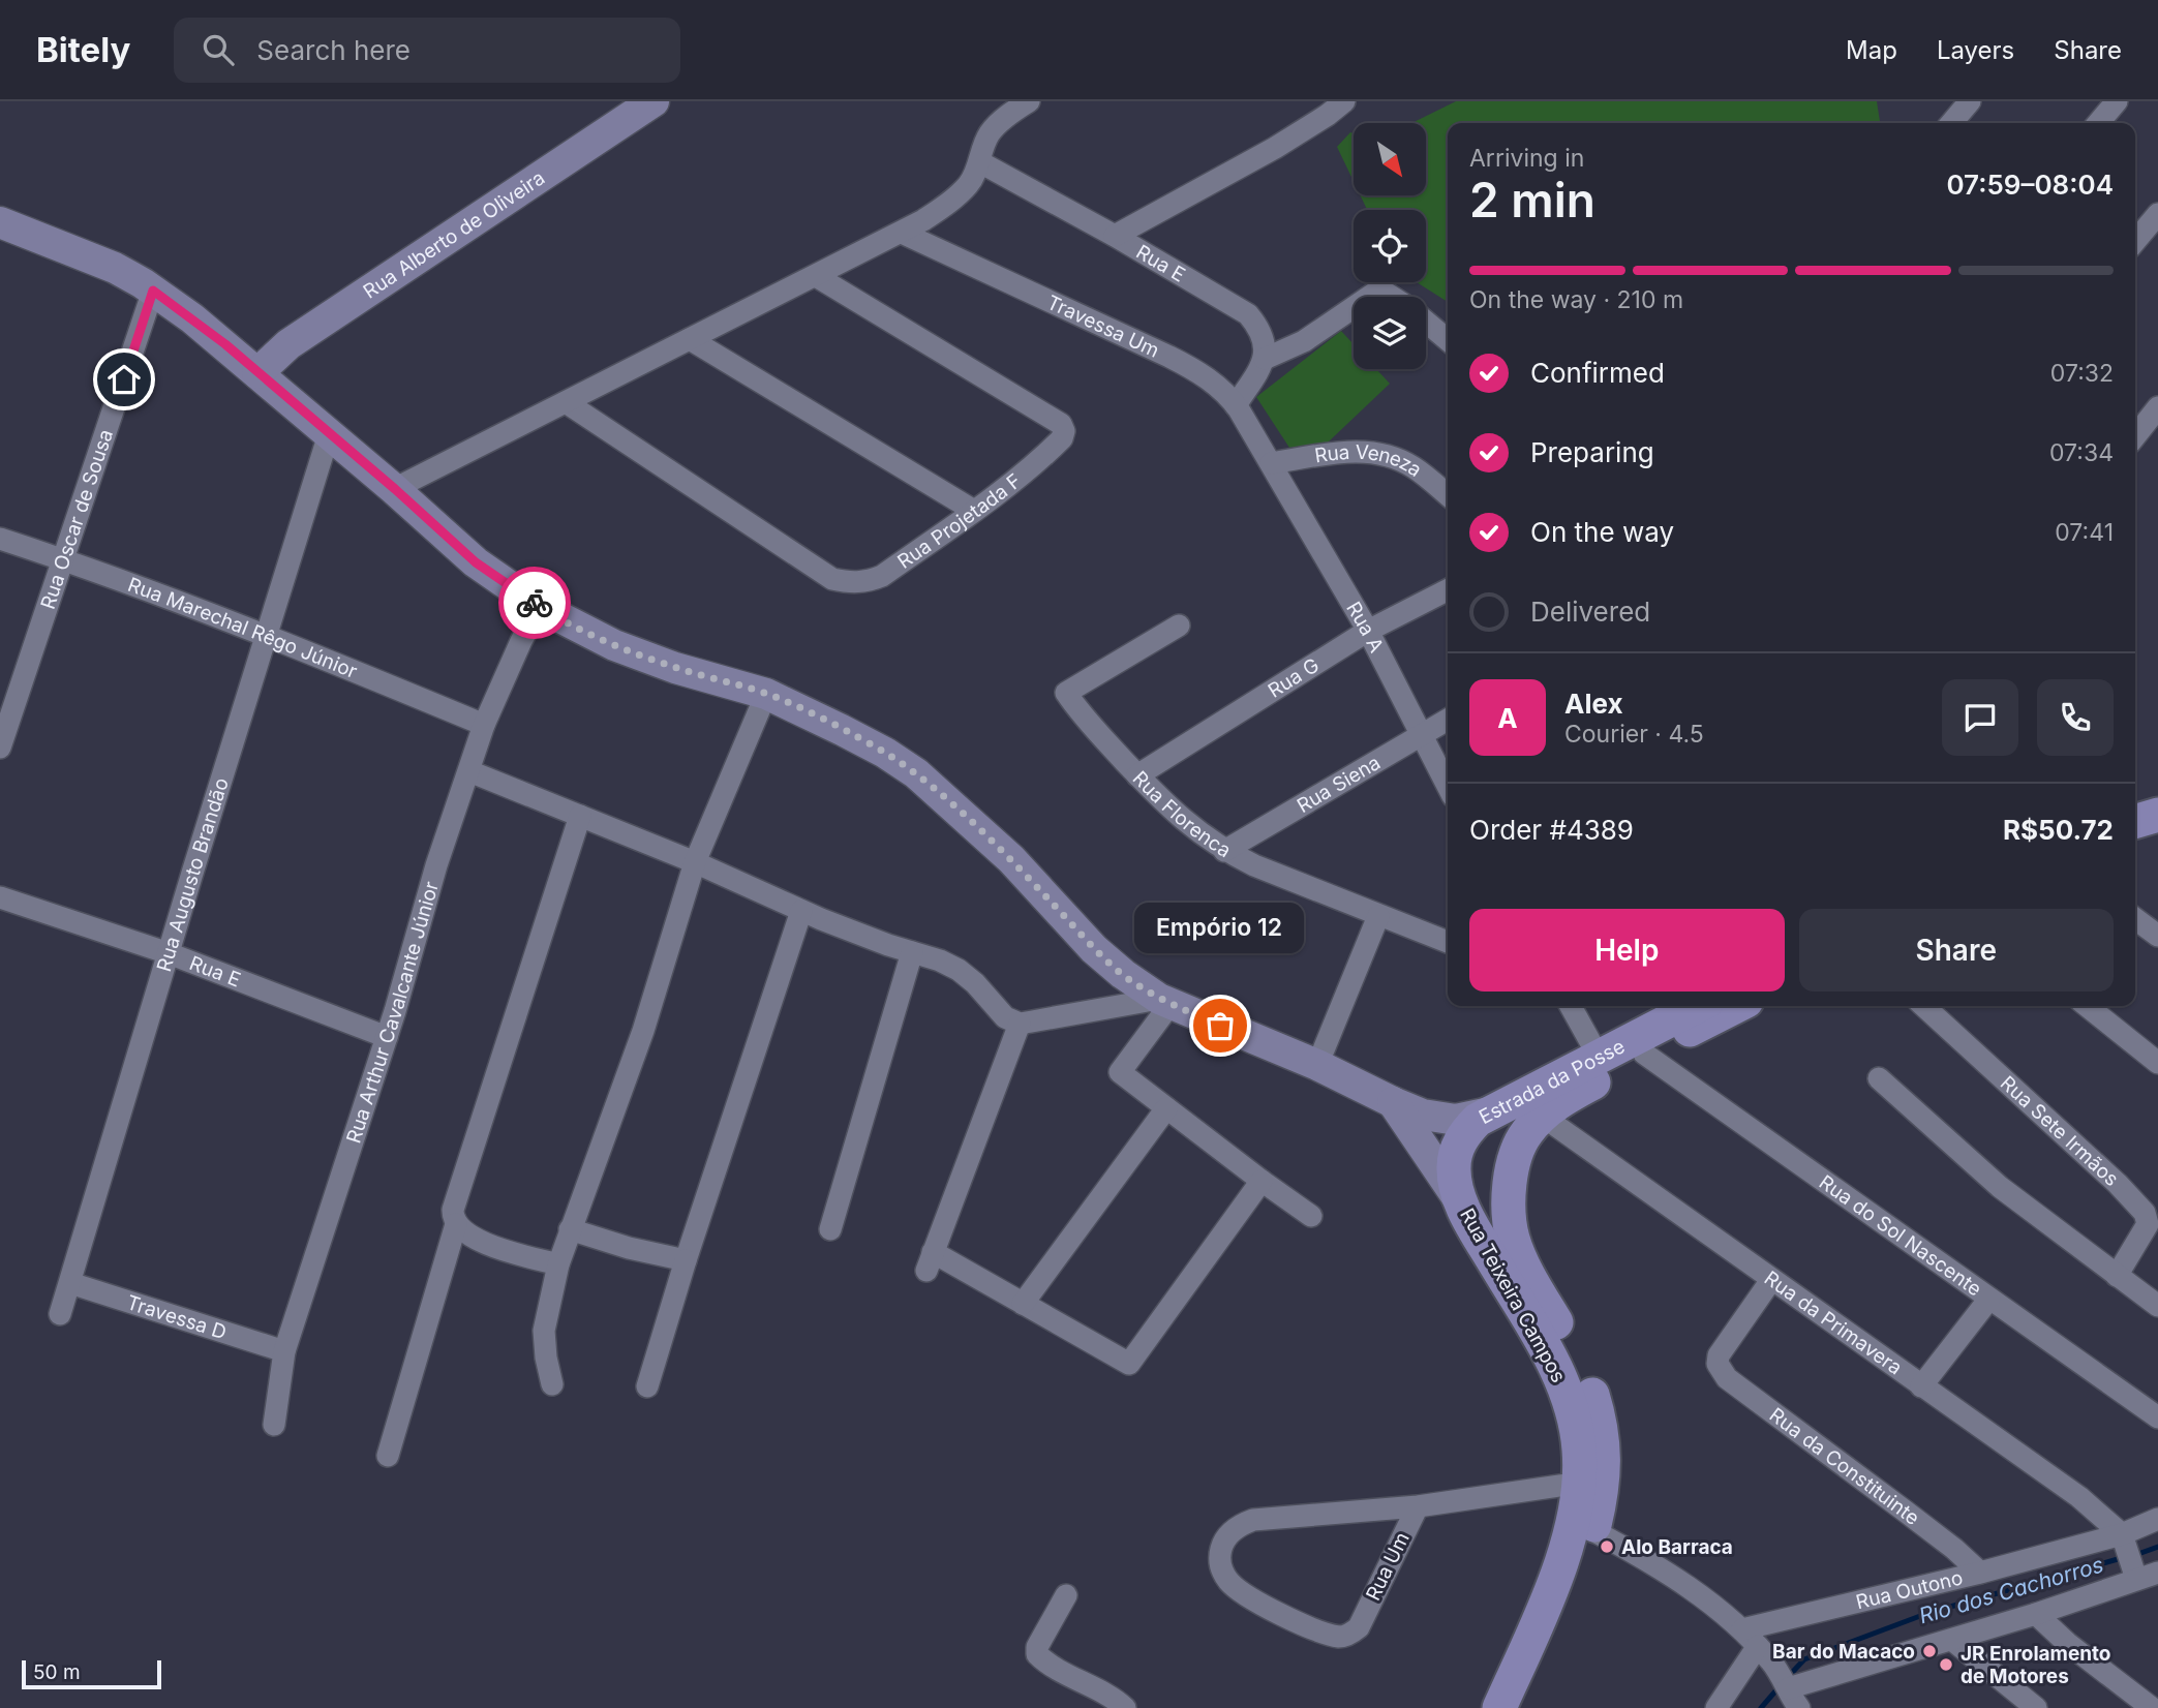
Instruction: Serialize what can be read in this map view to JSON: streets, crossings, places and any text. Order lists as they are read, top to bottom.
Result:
{
  "streets": {
    "main road": ["Estrada da Posse", "Rua Teixeira Campos"],
    "street": [
      "Rua Alberto de Oliveira",
      "Rua E",
      "Travessa Um",
      "Rua Veneza",
      "Rua Oscar de Sousa",
      "Rua Projetada F",
      "Rua Marechal Rêgo Júnior",
      "Rua A",
      "Rua G",
      "Rua Siena",
      "Rua Florenca",
      "Rua Augusto Brandão",
      "Rua Arthur Cavalcante Júnior",
      "Rua Sete Irmãos",
      "Rua do Sol Nascente",
      "Travessa D",
      "Rua da Primavera",
      "Rua da Constituinte",
      "Rua Um",
      "Rua Outono"
    ]
  },
  "crossings": [
    ["Rua Alberto de Oliveira", "Rua Teixeira Campos"],
    ["Rua E", "Rua Augusto Brandão"],
    ["Rua E", "Rua Arthur Cavalcante Júnior"],
    ["Travessa Um", "Rua Veneza"],
    ["Travessa Um", "Rua A"],
    ["Rua Veneza", "Rua A"],
    ["Rua Oscar de Sousa", "Rua Marechal Rêgo Júnior"],
    ["Rua Oscar de Sousa", "Rua Teixeira Campos"],
    ["Rua Marechal Rêgo Júnior", "Rua Augusto Brandão"],
    ["Rua Marechal Rêgo Júnior", "Rua Arthur Cavalcante Júnior"],
    ["Rua A", "Rua G"],
    ["Rua A", "Rua Siena"],
    ["Rua G", "Rua Florenca"],
    ["Rua Siena", "Rua Florenca"],
    ["Rua Augusto Brandão", "Rua Teixeira Campos"],
    ["Rua Augusto Brandão", "Travessa D"],
    ["Rua Arthur Cavalcante Júnior", "Rua Teixeira Campos"],
    ["Rua Arthur Cavalcante Júnior", "Travessa D"],
    ["Estrada da Posse", "Rua do Sol Nascente"],
    ["Estrada da Posse", "Rua Teixeira Campos"],
    ["Estrada da Posse", "Rua da Primavera"],
    ["Rua Teixeira Campos", "Rua da Primavera"],
    ["Rua da Primavera", "Rua da Constituinte"],
    ["Rua da Primavera", "Rua Outono"],
    ["Rua da Constituinte", "Rua Outono"]
  ],
  "water": ["Rio dos Cachorros"],
  "places": [
    "Empório 12",
    "Alo Barraca",
    "Bar do Macaco",
    "JR Enrolamento de Motores"
  ],
  "scale_bar": "50 m",
  "north": "bottom right",
  "page": {
    "header": "Bitely",
    "search": "Search here",
    "nav": ["Map", "Layers", "Share"],
    "heading": ["2 min", "Arriving in", "07:59–08:04"],
    "panel": [
      "Alex",
      "Courier · 4.5",
      "Order #4389",
      "R$50.72"
    ],
    "bar": "On the way · 210 m",
    "list": [
      ["Confirmed", "07:32"],
      ["Preparing", "07:34"],
      ["On the way", "07:41"],
      "Delivered"
    ],
    "round": "A",
    "buttons": ["Help", "Share"],
    "bubble": "Empório 12",
    "scale": "50 m"
  }
}
